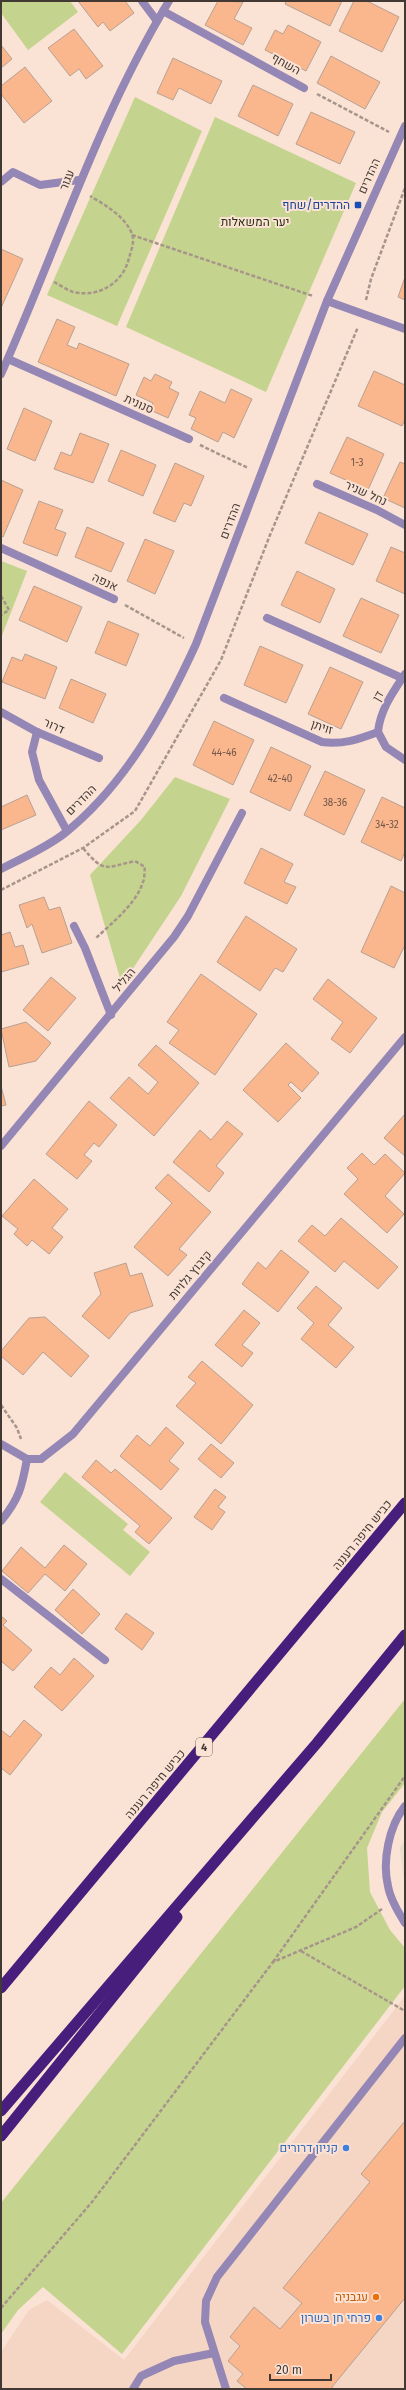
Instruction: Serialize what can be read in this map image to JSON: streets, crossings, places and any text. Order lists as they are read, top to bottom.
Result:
{
  "streets": {
    "highway": ["כביש חיפה רעננה", "4"],
    "street": [
      "השחף",
      "ההדרים",
      "עגור",
      "סנונית",
      "נחל שניר",
      "אנפה",
      "דן",
      "דרור",
      "זויתן",
      "הגליל",
      "קיבוץ גלויות"
    ]
  },
  "crossings": [
    ["השחף", "ההדרים"],
    ["השחף", "עגור"],
    ["ההדרים", "אנפה"],
    ["עגור", "סנונית"],
    ["דן", "זויתן"]
  ],
  "parks": ["יער המשאלות"],
  "places": {
    "transit": ["ההדרים/שחף"],
    "other": ["קניון דרורים", "עגבניה", "פרחי חן בשרון"]
  },
  "house_numbers": [
    "1-3",
    "44-46",
    "42-40",
    "38-36",
    "34-32"
  ],
  "scale_bar": "20 m"
}
